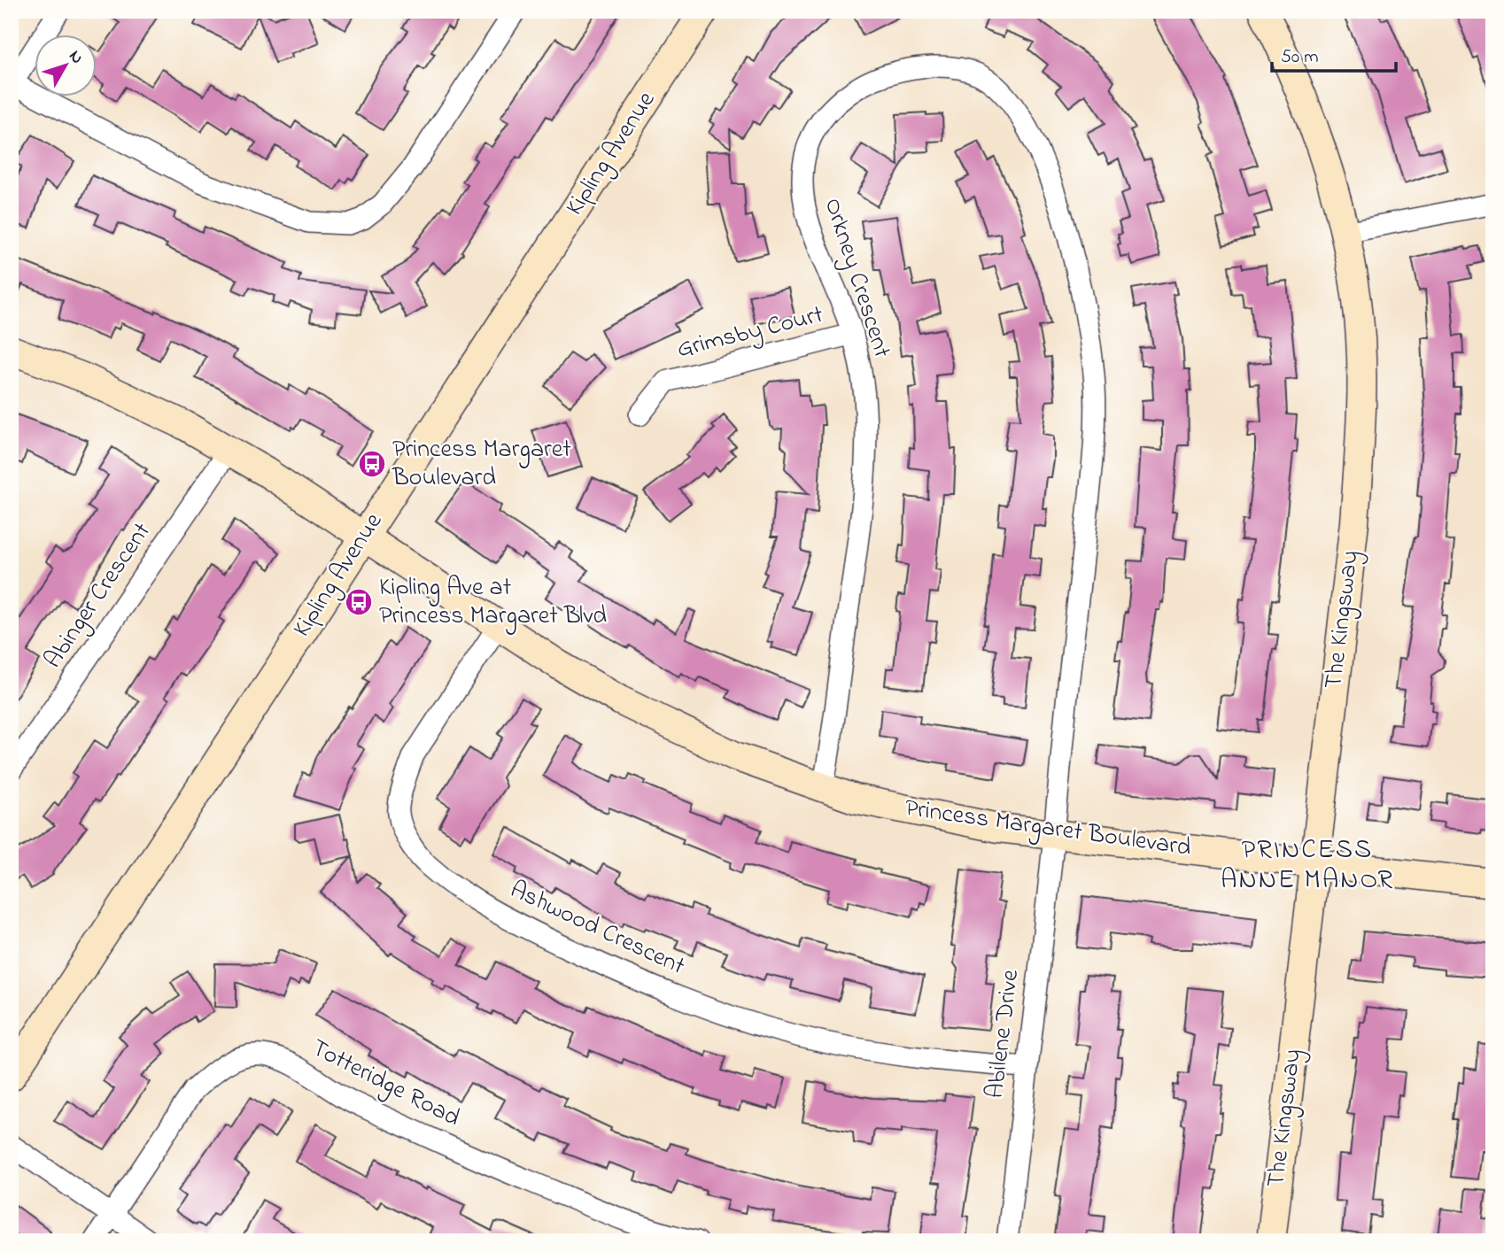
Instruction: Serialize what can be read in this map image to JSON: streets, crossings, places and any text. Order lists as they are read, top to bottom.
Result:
{
  "streets": {
    "street": [
      "Kipling Avenue",
      "Orkney Crescent",
      "Grimsby Court",
      "Abinger Crescent",
      "The Kingsway",
      "Princess Margaret Boulevard",
      "Ashwood Crescent",
      "Abilene Drive",
      "Totteridge Road"
    ]
  },
  "crossings": [
    ["Kipling Avenue", "Princess Margaret Boulevard"],
    ["Orkney Crescent", "Grimsby Court"],
    ["Orkney Crescent", "Princess Margaret Boulevard"],
    ["Orkney Crescent", "Abilene Drive"],
    ["Abinger Crescent", "Princess Margaret Boulevard"],
    ["The Kingsway", "Princess Margaret Boulevard"],
    ["Princess Margaret Boulevard", "Ashwood Crescent"],
    ["Princess Margaret Boulevard", "Abilene Drive"],
    ["Ashwood Crescent", "Abilene Drive"]
  ],
  "districts": ["PRINCESS ANNE MANOR"],
  "places": {
    "bus stop": ["Princess Margaret Boulevard", "Kipling Ave at Princess Margaret Blvd"]
  },
  "scale_bar": "50 m",
  "north": "top right"
}
